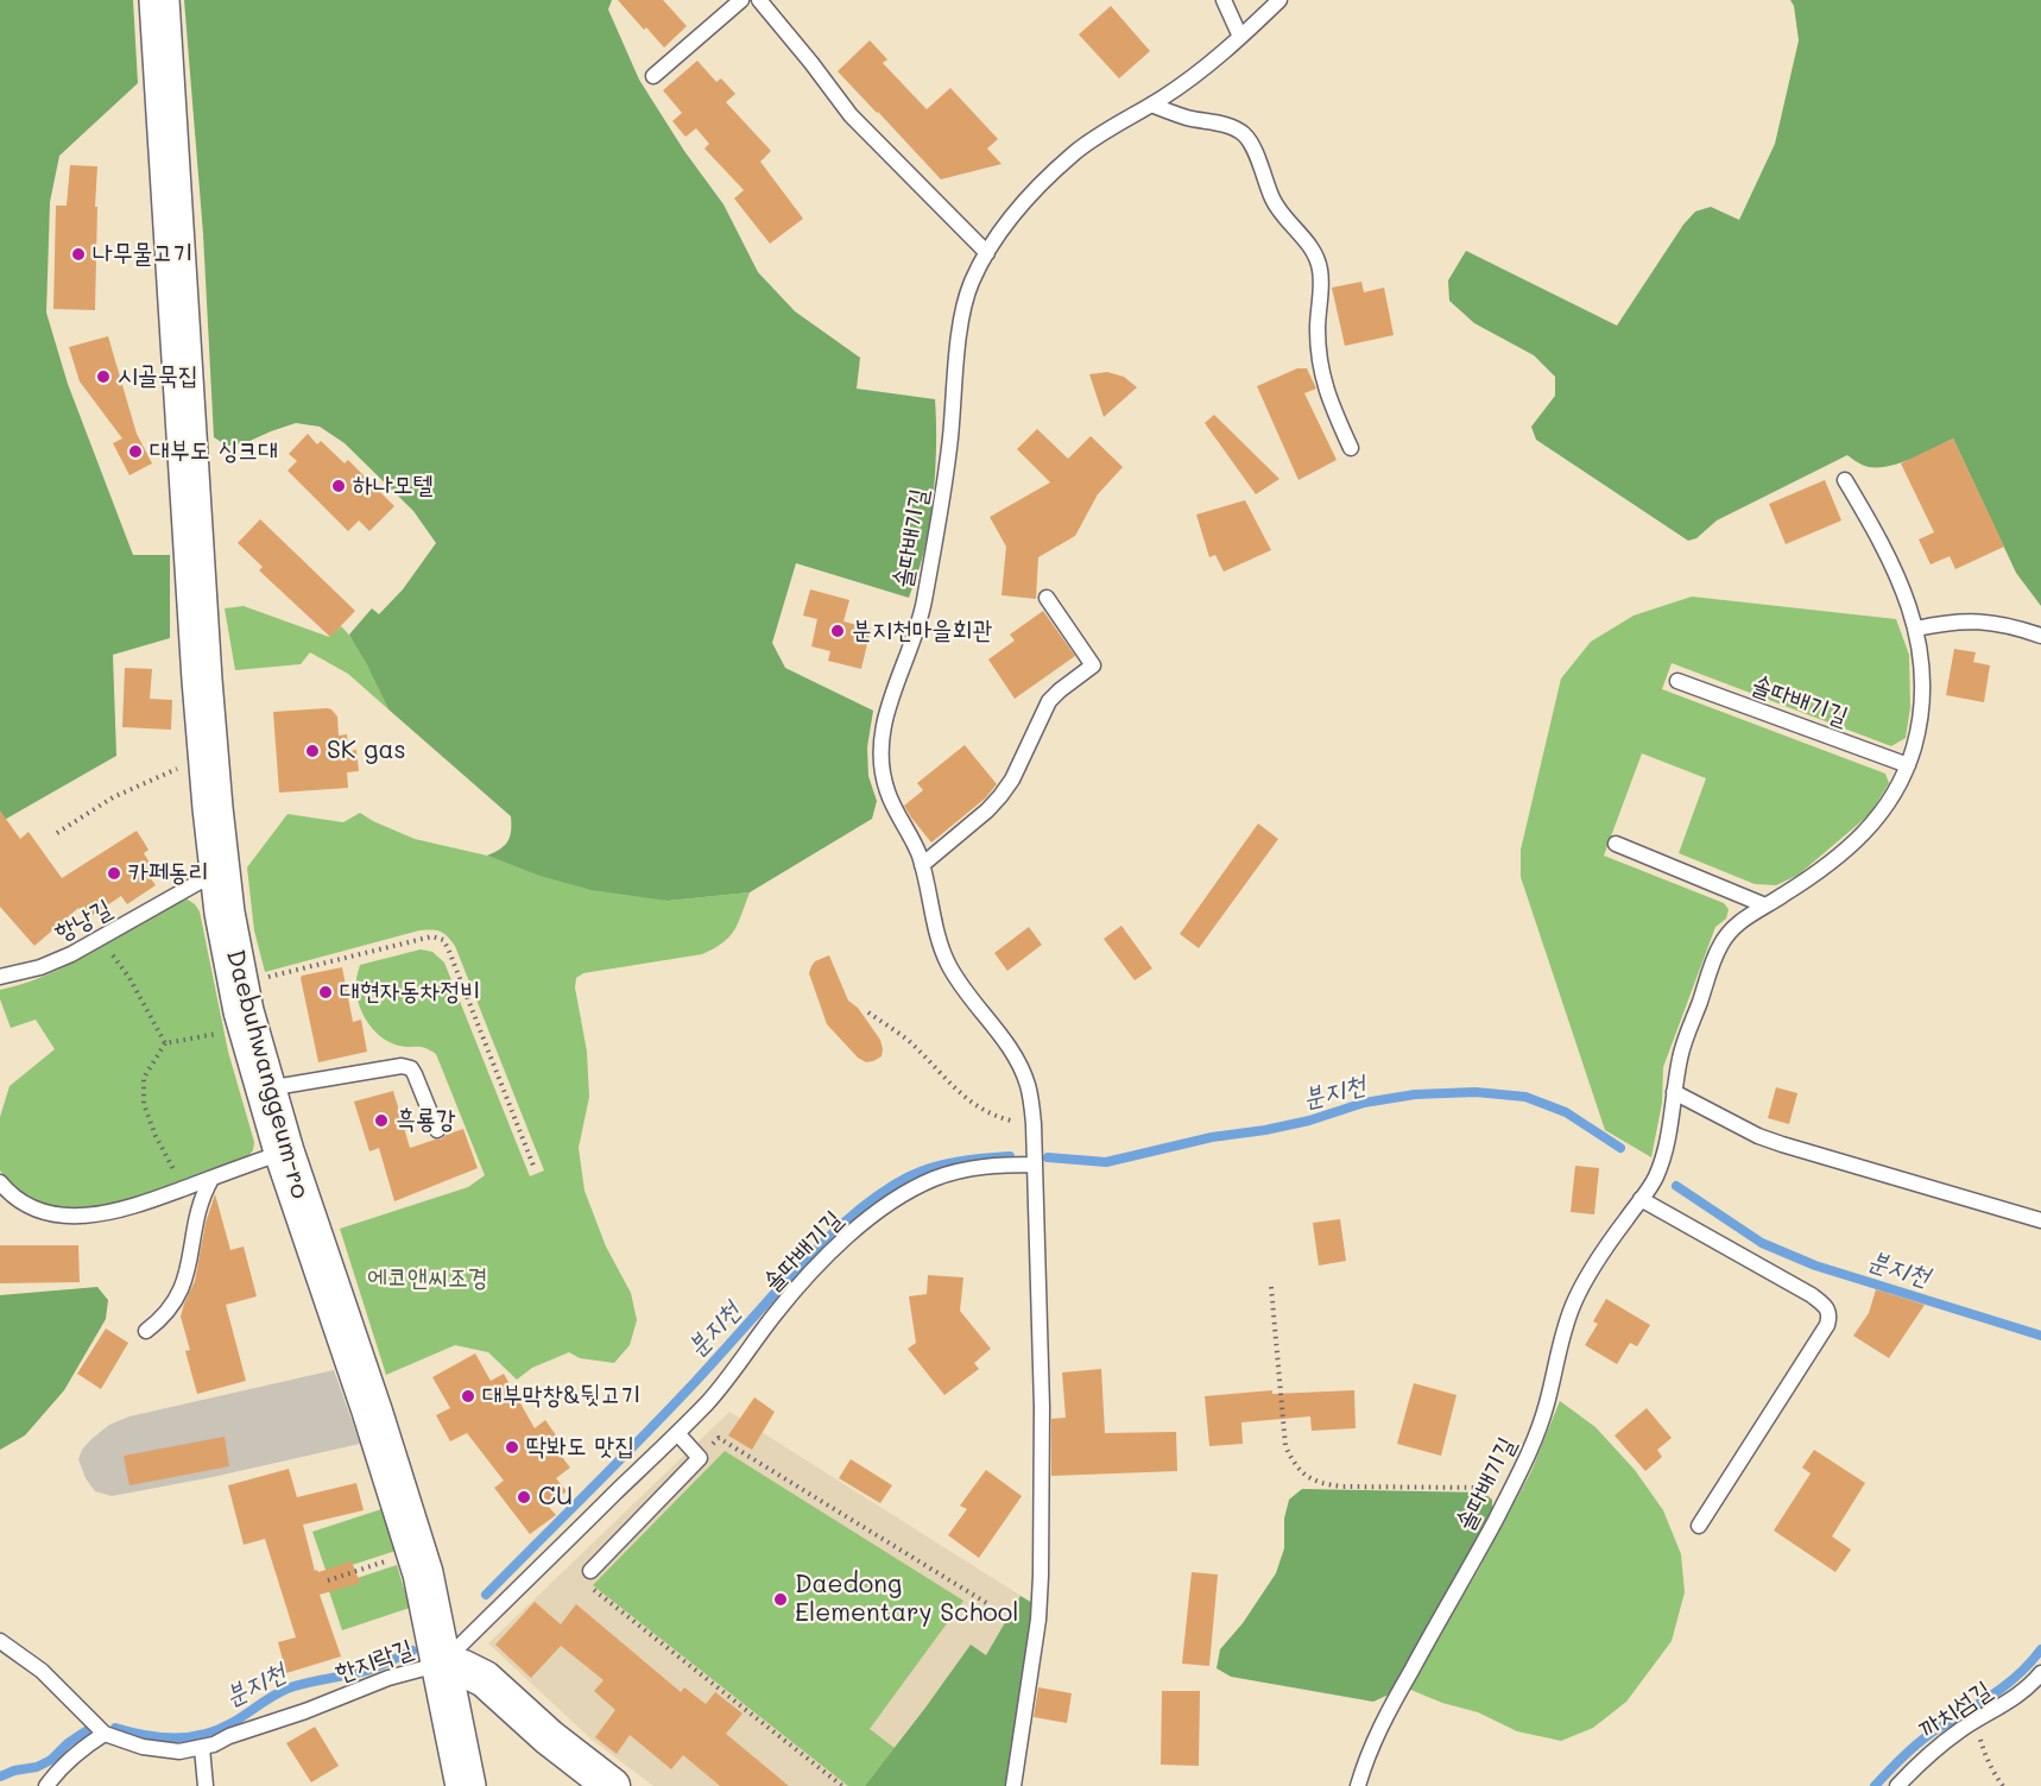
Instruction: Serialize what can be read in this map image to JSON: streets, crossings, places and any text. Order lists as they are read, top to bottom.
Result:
{
  "streets": {
    "main road": ["Daebuhwanggeum-ro"],
    "lane": [
      "솔따배기길",
      "항낭길",
      "한지락길",
      "까치섬길"
    ]
  },
  "crossings": [
    ["솔따배기길", "Daebuhwanggeum-ro"],
    ["솔따배기길", "한지락길"],
    ["항낭길", "Daebuhwanggeum-ro"],
    ["Daebuhwanggeum-ro", "한지락길"]
  ],
  "water": ["분지천"],
  "parks": ["에코앤씨조경"],
  "places": [
    "나무물고기",
    "시골묵집",
    "대부도 싱크대",
    "하나모텔",
    "분지천마을회관",
    "SK gas",
    "카페동리",
    "대현자동차정비",
    "흑룡강",
    "대부막창&뒷고기",
    "딱봐도 맛집",
    "CU",
    "Daedong Elementary School"
  ]
}
